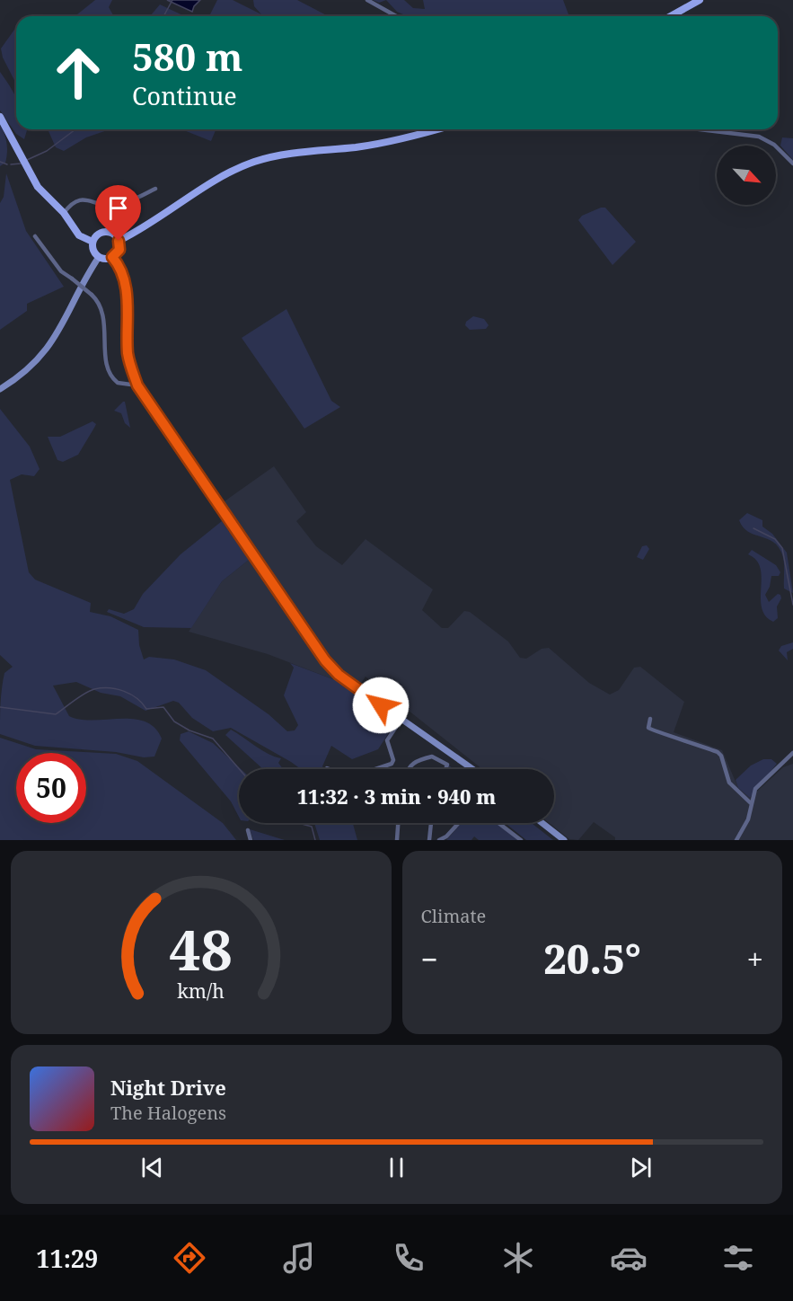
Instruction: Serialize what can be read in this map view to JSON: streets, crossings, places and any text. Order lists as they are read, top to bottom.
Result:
{
  "north": "bottom right",
  "page": {
    "turn": ["580 m", "Continue"],
    "limit": "50",
    "trip": "11:32 · 3 min · 940 m",
    "tile": "Climate",
    "heat": ["−", "20.5°", "+"],
    "song": ["Night Drive", "The Halogens"],
    "tabs": "11:29",
    "gauge": ["48", "km/h"]
  }
}
